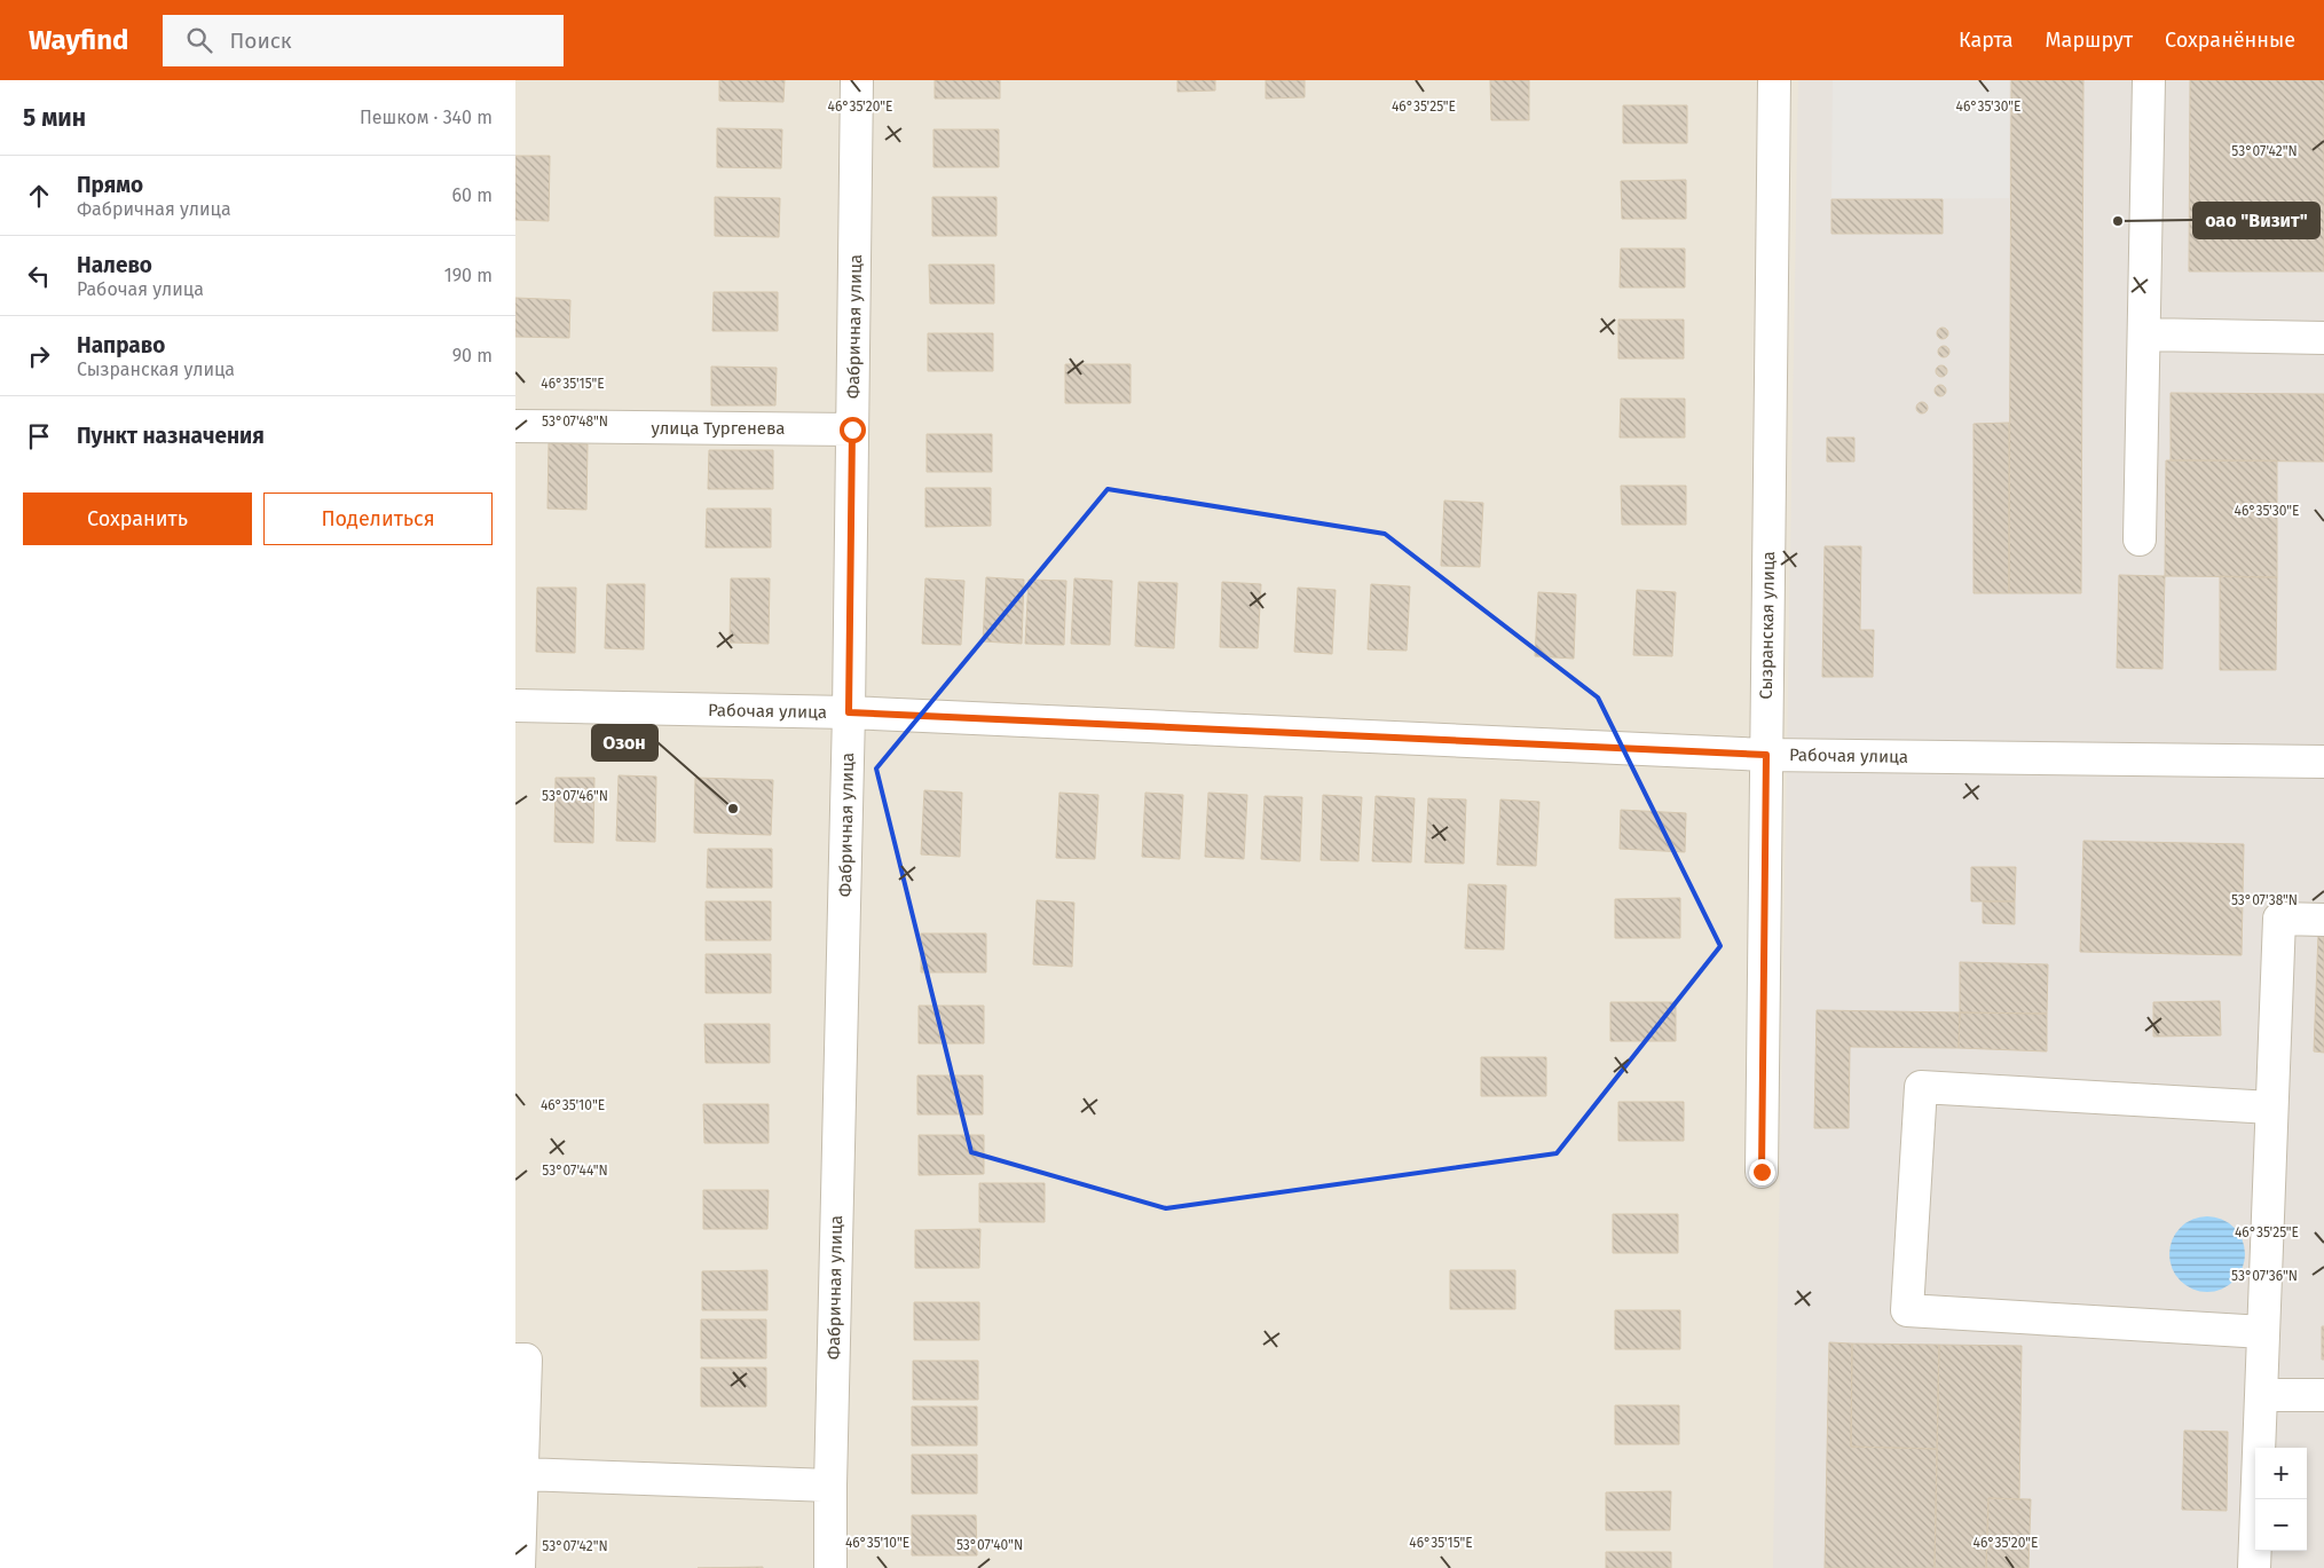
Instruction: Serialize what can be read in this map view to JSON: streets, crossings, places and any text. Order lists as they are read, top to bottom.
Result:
{
  "streets": {
    "street": [
      "Фабричная улица",
      "улица Тургенева",
      "Сызранская улица",
      "Рабочая улица"
    ]
  },
  "crossings": [
    ["Фабричная улица", "улица Тургенева"],
    ["Фабричная улица", "Рабочая улица"],
    ["Сызранская улица", "Рабочая улица"]
  ],
  "places": ["оао \"Визит\"", "Озон"],
  "page": {
    "header": "Wayfind",
    "search": "Поиск",
    "nav": ["Карта", "Маршрут", "Сохранённые"],
    "heading": ["5 мин", "Пешком · 340 m"],
    "list": [
      ["Прямо", "Фабричная улица", "60 m"],
      ["Налево", "Рабочая улица", "190 m"],
      ["Направо", "Сызранская улица", "90 m"],
      "Пункт назначения"
    ],
    "buttons": ["Сохранить", "Поделиться"],
    "map_buttons": ["+", "−"]
  },
  "coordinates": [
    "46°35'30\"E",
    "46°35'20\"E",
    "46°35'25\"E",
    "53°07'42\"N",
    "46°35'15\"E",
    "53°07'48\"N",
    "53°07'46\"N",
    "53°07'38\"N",
    "46°35'10\"E",
    "53°07'44\"N",
    "53°07'36\"N",
    "53°07'40\"N"
  ]
}
